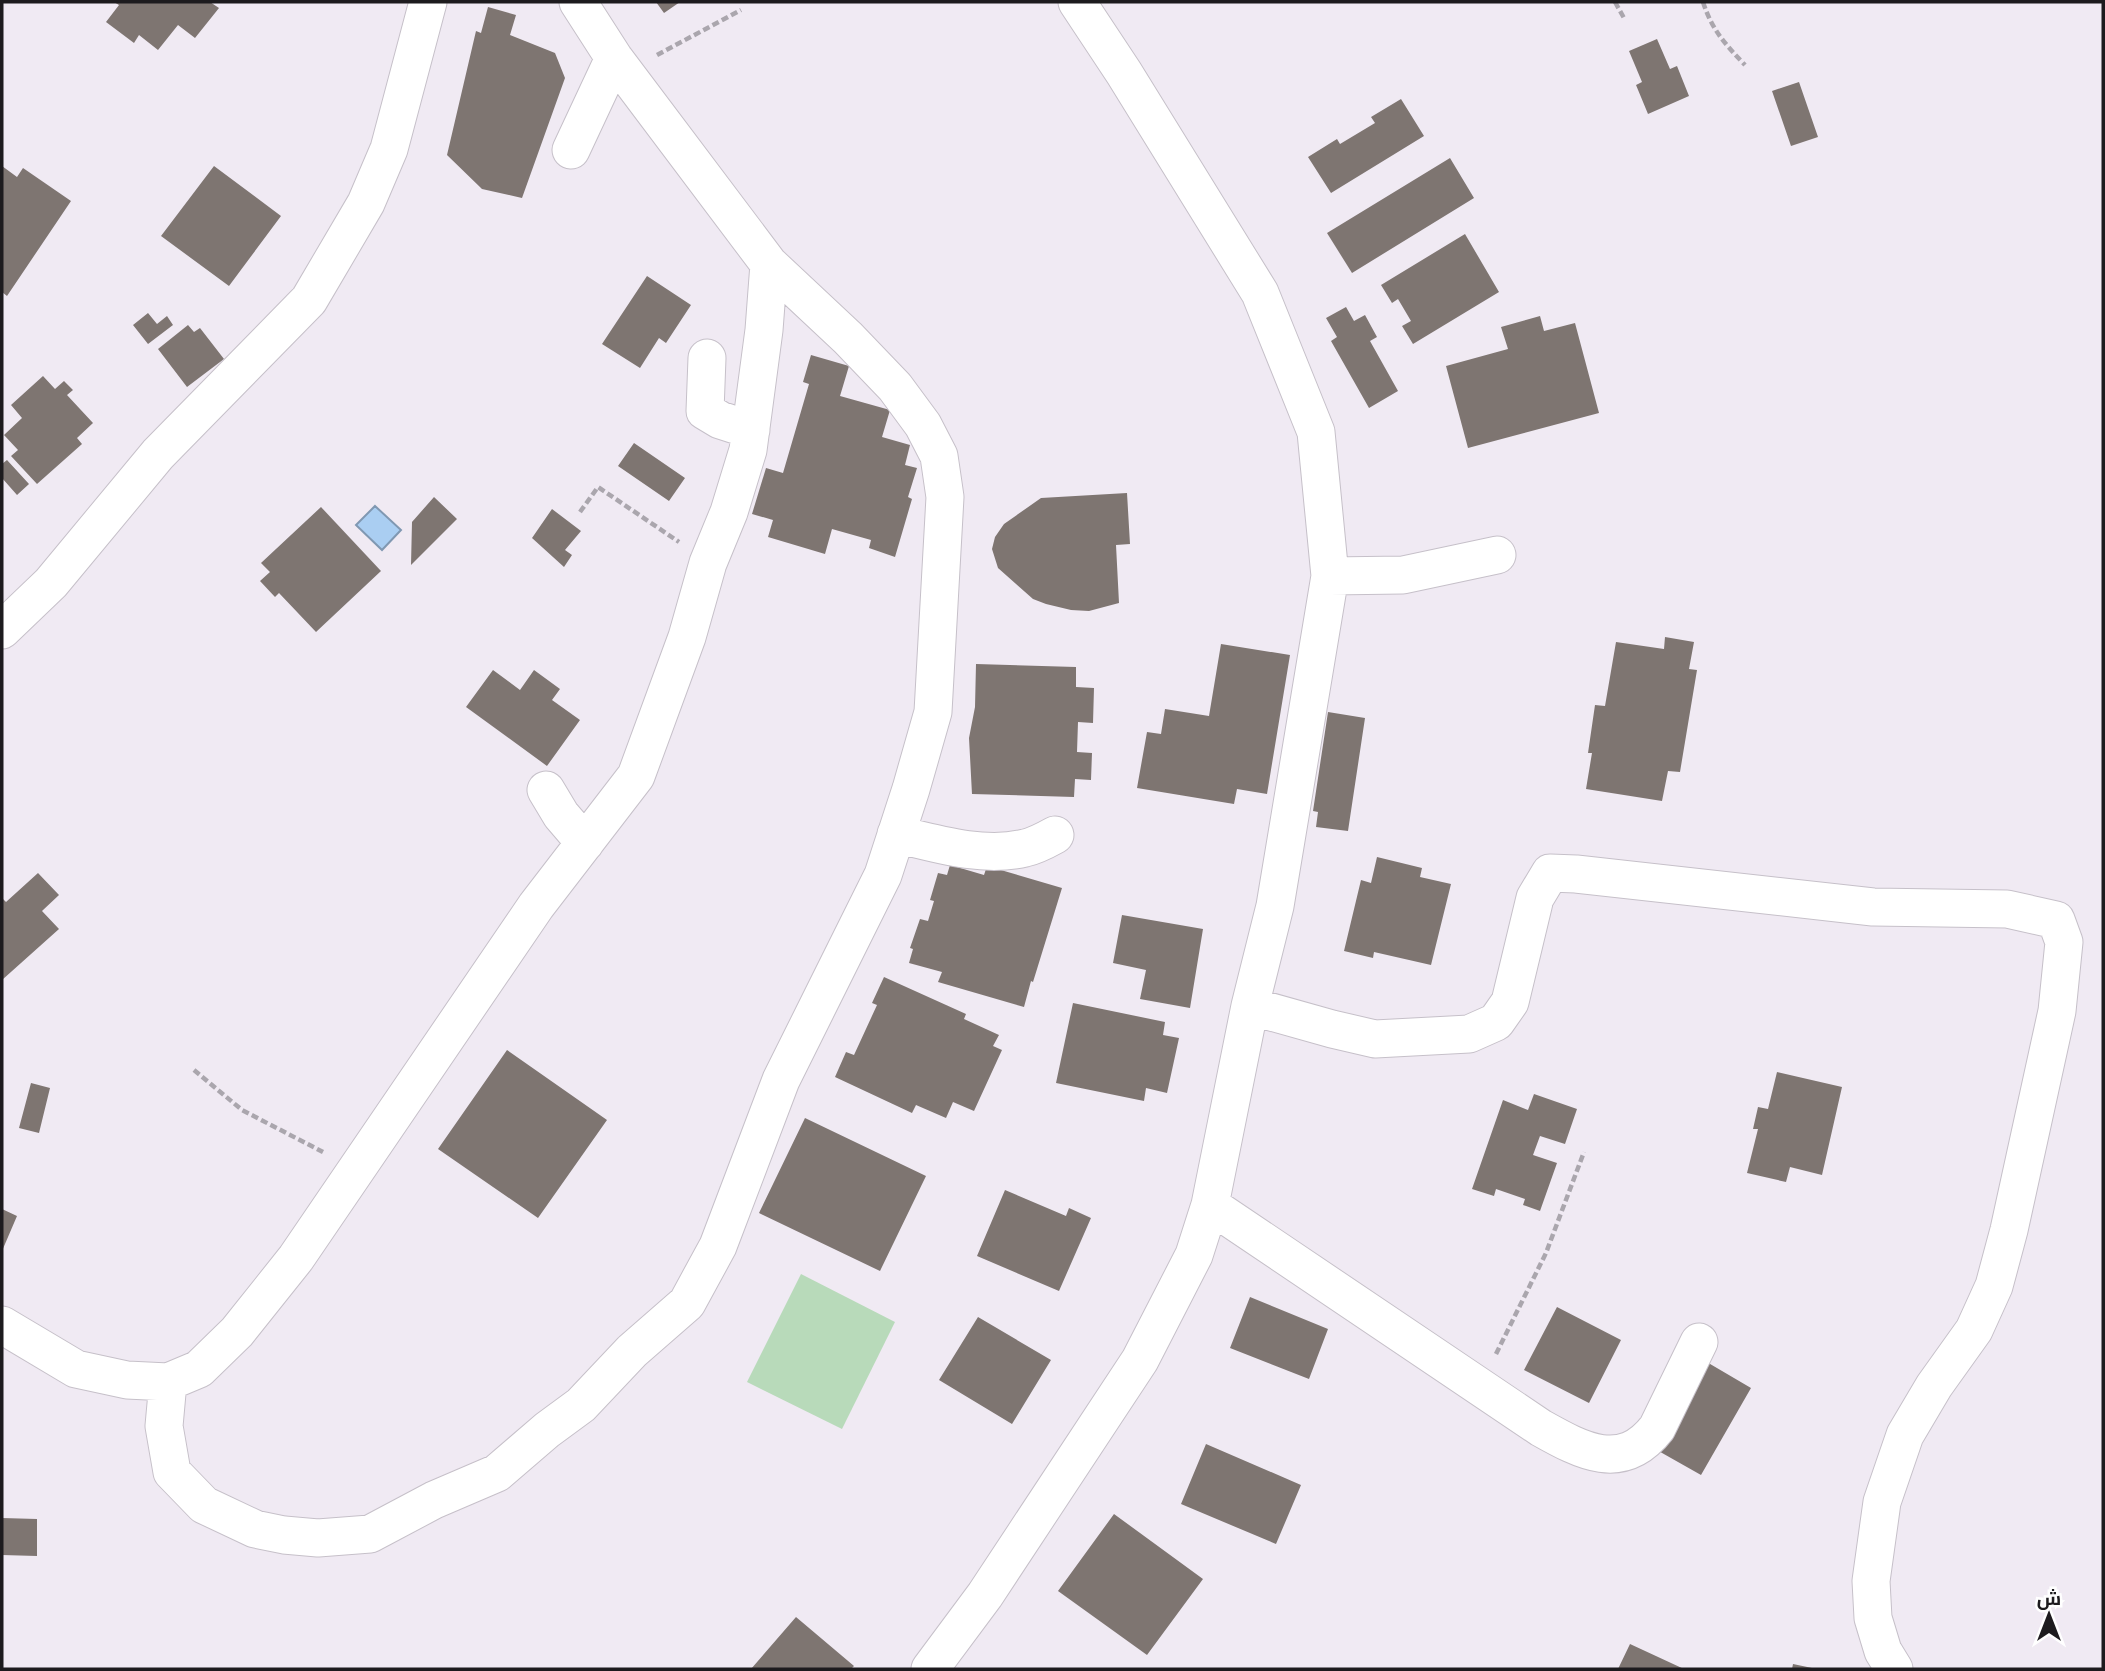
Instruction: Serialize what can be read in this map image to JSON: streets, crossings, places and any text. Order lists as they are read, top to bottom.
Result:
{
  "north": "top"
}
